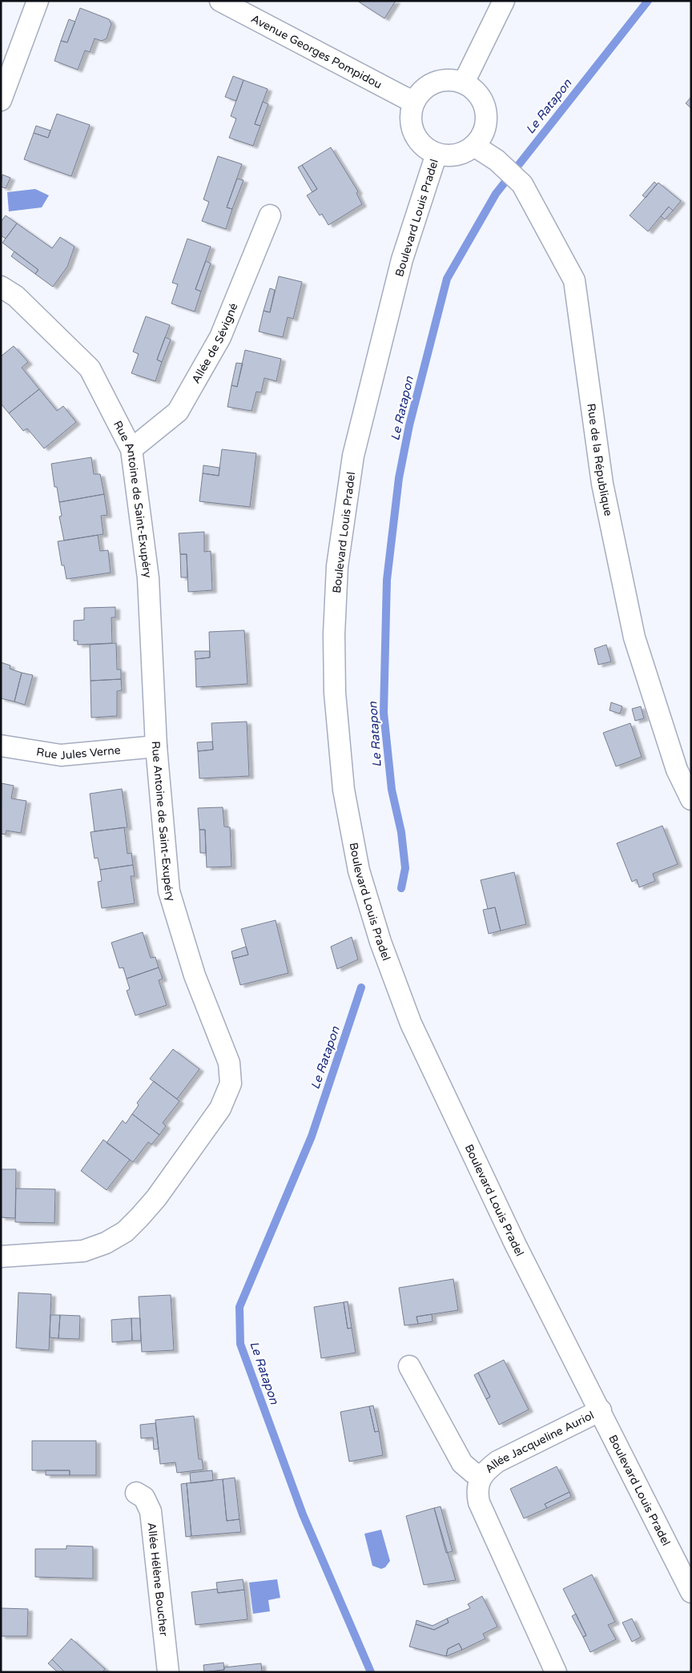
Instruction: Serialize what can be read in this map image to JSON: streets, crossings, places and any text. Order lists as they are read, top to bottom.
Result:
{
  "streets": {
    "street": [
      "Avenue Georges Pompidou",
      "Boulevard Louis Pradel",
      "Allée de Sévigné",
      "Rue de la République",
      "Rue Antoine de Saint-Exupéry",
      "Rue Jules Verne",
      "Allée Jacqueline Auriol",
      "Allée Hélène Boucher"
    ]
  },
  "crossings": [
    ["Avenue Georges Pompidou", "Boulevard Louis Pradel"],
    ["Avenue Georges Pompidou", "Rue de la République"],
    ["Boulevard Louis Pradel", "Rue de la République"],
    ["Boulevard Louis Pradel", "Allée Jacqueline Auriol"],
    ["Allée de Sévigné", "Rue Antoine de Saint-Exupéry"],
    ["Rue Antoine de Saint-Exupéry", "Rue Jules Verne"]
  ],
  "water": ["Le Ratapon"]
}
